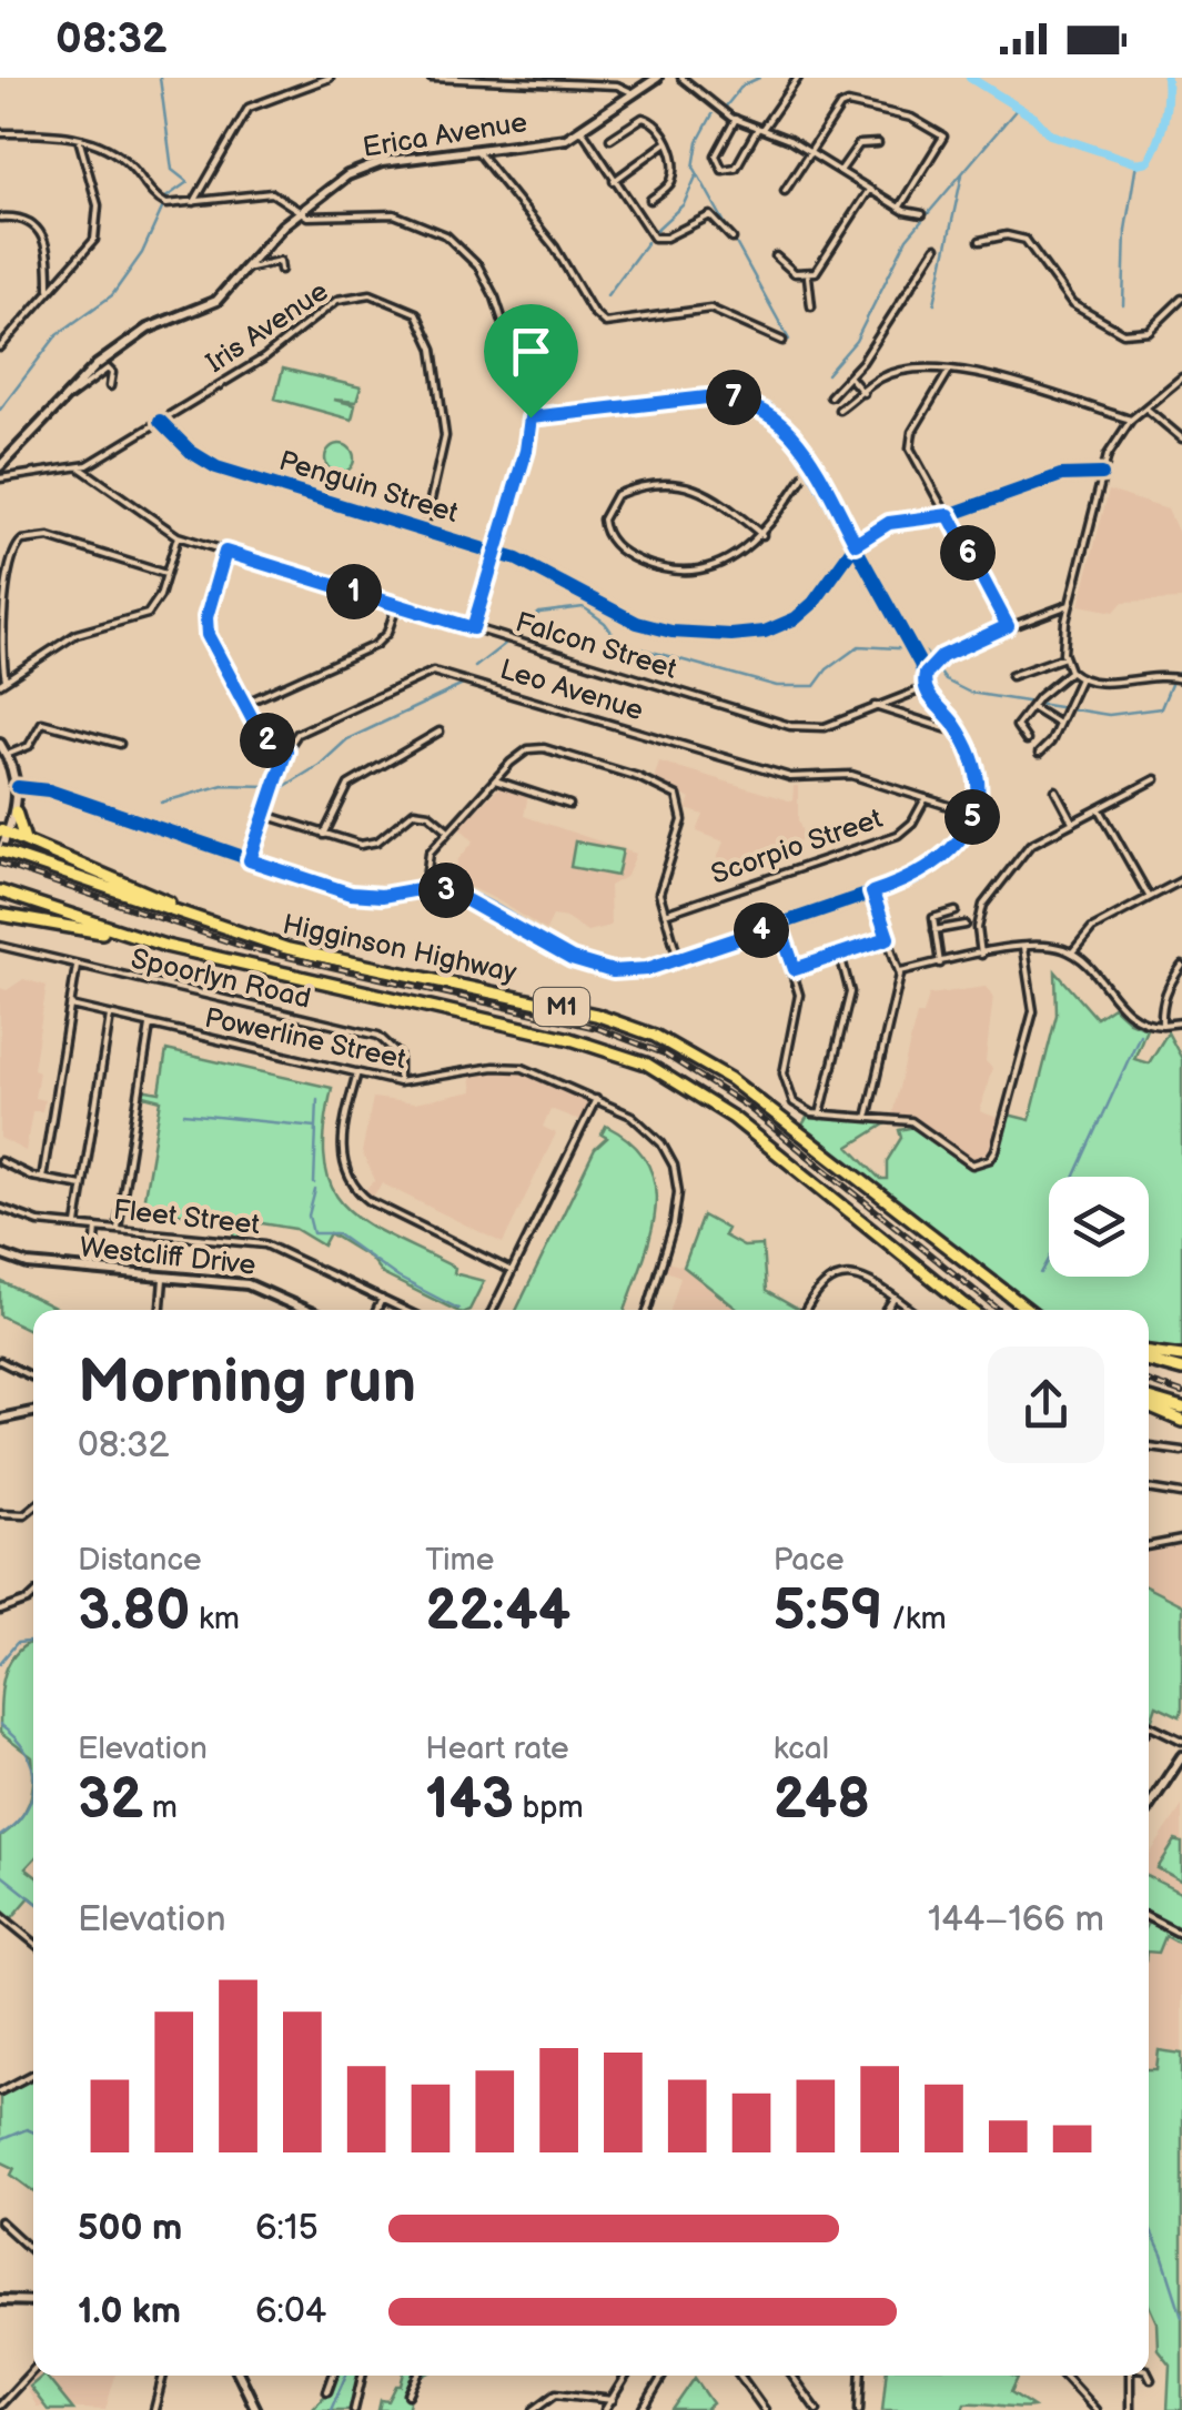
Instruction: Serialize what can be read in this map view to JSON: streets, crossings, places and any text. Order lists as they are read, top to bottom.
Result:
{
  "streets": {
    "highway": ["Higginson Highway", "M1"],
    "street": [
      "Erica Avenue",
      "Iris Avenue",
      "Penguin Street",
      "Falcon Street",
      "Leo Avenue",
      "Scorpio Street",
      "Spoorlyn Road",
      "Powerline Street",
      "Fleet Street",
      "Westcliff Drive"
    ]
  },
  "crossings": [
    ["Iris Avenue", "Penguin Street"],
    ["Iris Avenue", "Falcon Street"],
    ["Leo Avenue", "Scorpio Street"],
    ["Spoorlyn Road", "Powerline Street"]
  ],
  "page": {
    "status": "08:32",
    "pins": [
      "7",
      "6",
      "1",
      "2",
      "5",
      "3",
      "4"
    ],
    "heading": ["Morning run", "08:32"],
    "stats": [
      ["Distance", "3.80 km"],
      ["Time", "22:44"],
      ["Pace", "5:59 /km"],
      ["Elevation", "32 m"],
      ["Heart rate", "143 bpm"],
      ["kcal", "248"]
    ],
    "chart": ["Elevation", "144–166 m"],
    "list": [
      {
        "name": "500 m",
        "note": "6:15"
      },
      {
        "name": "1.0 km",
        "note": "6:04"
      }
    ]
  }
}
